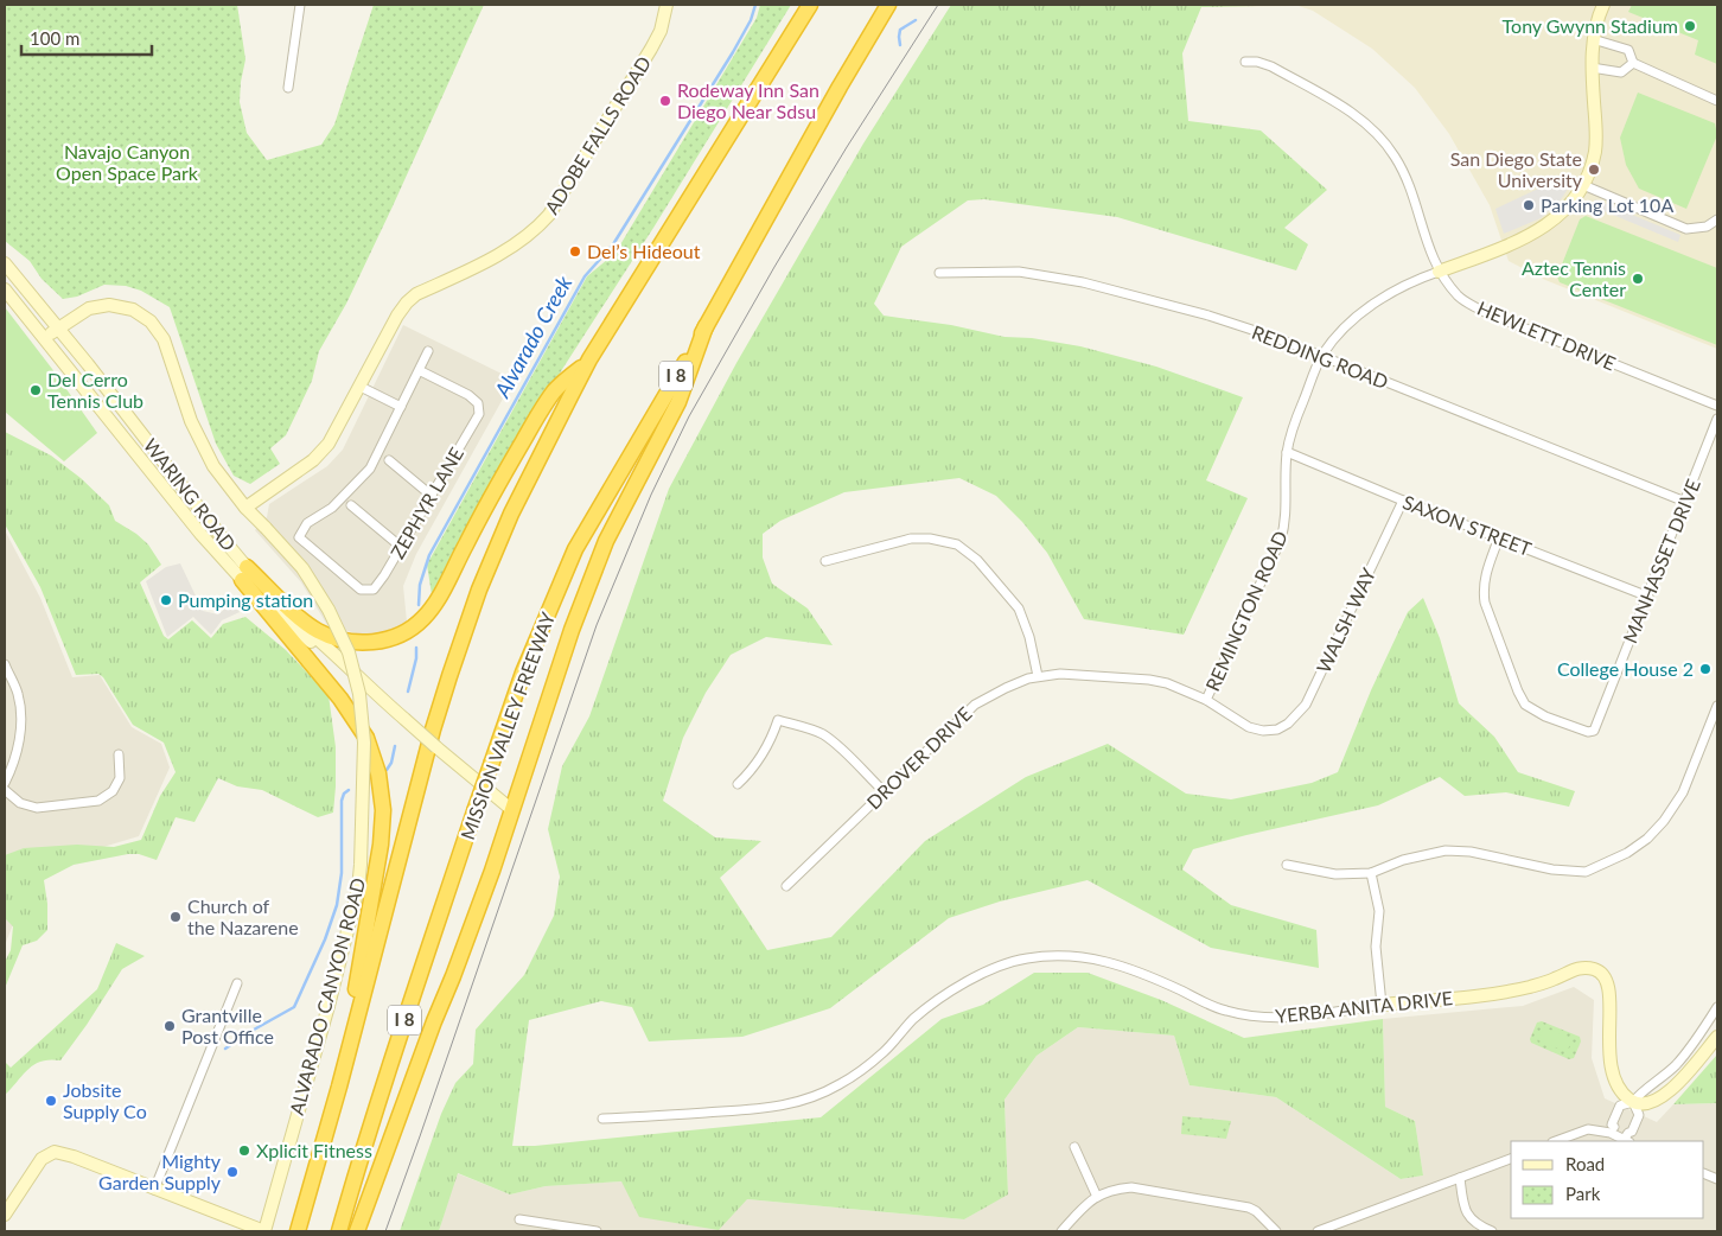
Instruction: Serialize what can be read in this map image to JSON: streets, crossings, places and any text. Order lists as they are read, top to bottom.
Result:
{
  "streets": {
    "highway": ["I 8", "MISSION VALLEY FREEWAY"],
    "street": [
      "ADOBE FALLS ROAD",
      "HEWLETT DRIVE",
      "REDDING ROAD",
      "WARING ROAD",
      "ZEPHYR LANE",
      "SAXON STREET",
      "MANHASSET DRIVE",
      "REMINGTON ROAD",
      "WALSH WAY",
      "DROVER DRIVE",
      "ALVARADO CANYON ROAD",
      "YERBA ANITA DRIVE"
    ]
  },
  "crossings": [
    ["ADOBE FALLS ROAD", "ALVARADO CANYON ROAD"],
    ["HEWLETT DRIVE", "REMINGTON ROAD"],
    ["REDDING ROAD", "MANHASSET DRIVE"],
    ["REDDING ROAD", "REMINGTON ROAD"],
    ["SAXON STREET", "MANHASSET DRIVE"],
    ["SAXON STREET", "REMINGTON ROAD"],
    ["SAXON STREET", "WALSH WAY"],
    ["REMINGTON ROAD", "DROVER DRIVE"],
    ["WALSH WAY", "DROVER DRIVE"]
  ],
  "water": ["Alvarado Creek"],
  "parks": ["Navajo Canyon Open Space Park"],
  "places": [
    "Tony Gwynn Stadium",
    "Rodeway Inn San Diego Near Sdsu",
    "San Diego State University",
    "Parking Lot 10A",
    "Del’s Hideout",
    "Aztec Tennis Center",
    "Del Cerro Tennis Club",
    "Pumping station",
    "College House 2",
    "Church of the Nazarene",
    "Grantville Post Office",
    "Jobsite Supply Co",
    "Xplicit Fitness",
    "Mighty Garden Supply"
  ],
  "legend": ["Road", "Park"],
  "scale_bar": "100 m"
}
